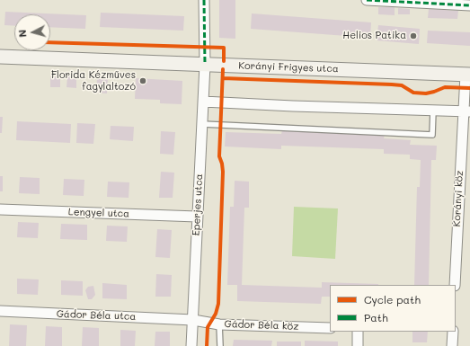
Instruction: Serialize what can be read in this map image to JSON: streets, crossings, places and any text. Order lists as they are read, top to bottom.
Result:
{
  "streets": {
    "street": [
      "Korányi Frigyes utca",
      "Korányi köz",
      "Eperjes utca",
      "Lengyel utca",
      "Gádor Béla utca",
      "Gádor Béla köz"
    ]
  },
  "crossings": [
    ["Korányi Frigyes utca", "Korányi köz"],
    ["Korányi Frigyes utca", "Eperjes utca"],
    ["Eperjes utca", "Lengyel utca"],
    ["Eperjes utca", "Gádor Béla utca"],
    ["Eperjes utca", "Gádor Béla köz"],
    ["Gádor Béla utca", "Gádor Béla köz"]
  ],
  "places": ["Helios Patika", "Florida Kézműves fagylaltozó"],
  "legend": ["Cycle path", "Path"],
  "north": "left"
}
